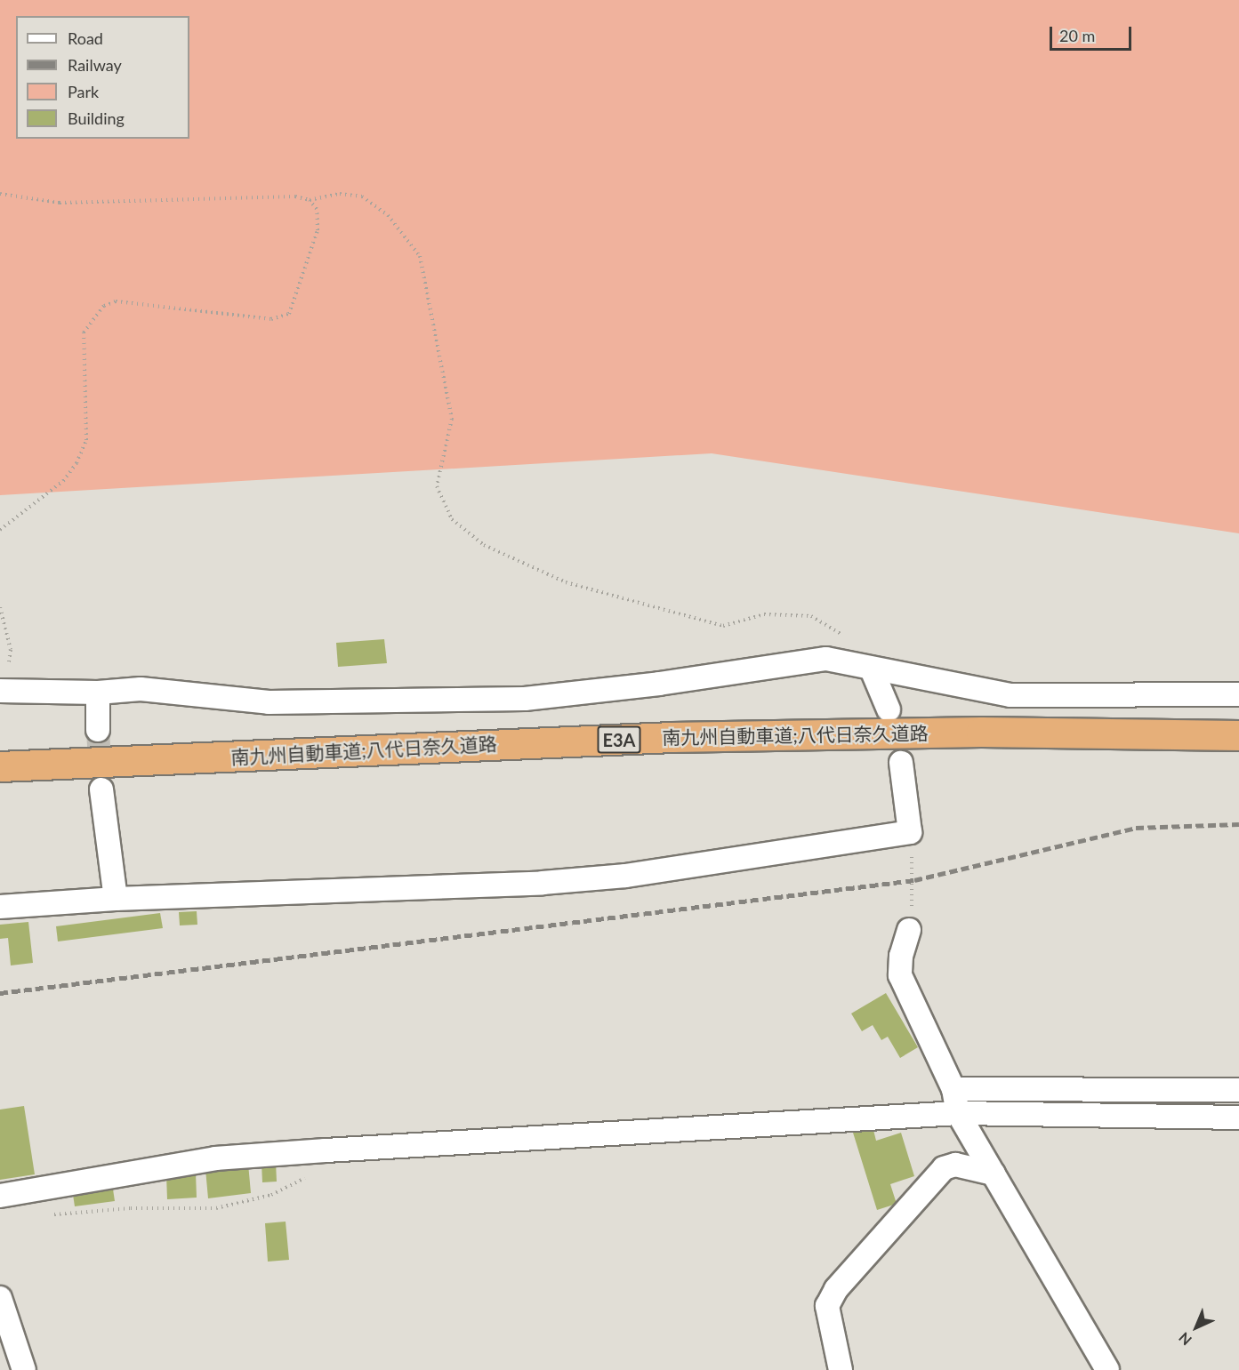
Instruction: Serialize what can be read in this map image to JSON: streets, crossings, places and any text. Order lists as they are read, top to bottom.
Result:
{
  "streets": {
    "highway": ["南九州自動車道;八代日奈久道路", "E3A"]
  },
  "legend": [
    "Road",
    "Railway",
    "Park",
    "Building"
  ],
  "scale_bar": "20 m",
  "north": "bottom left"
}
